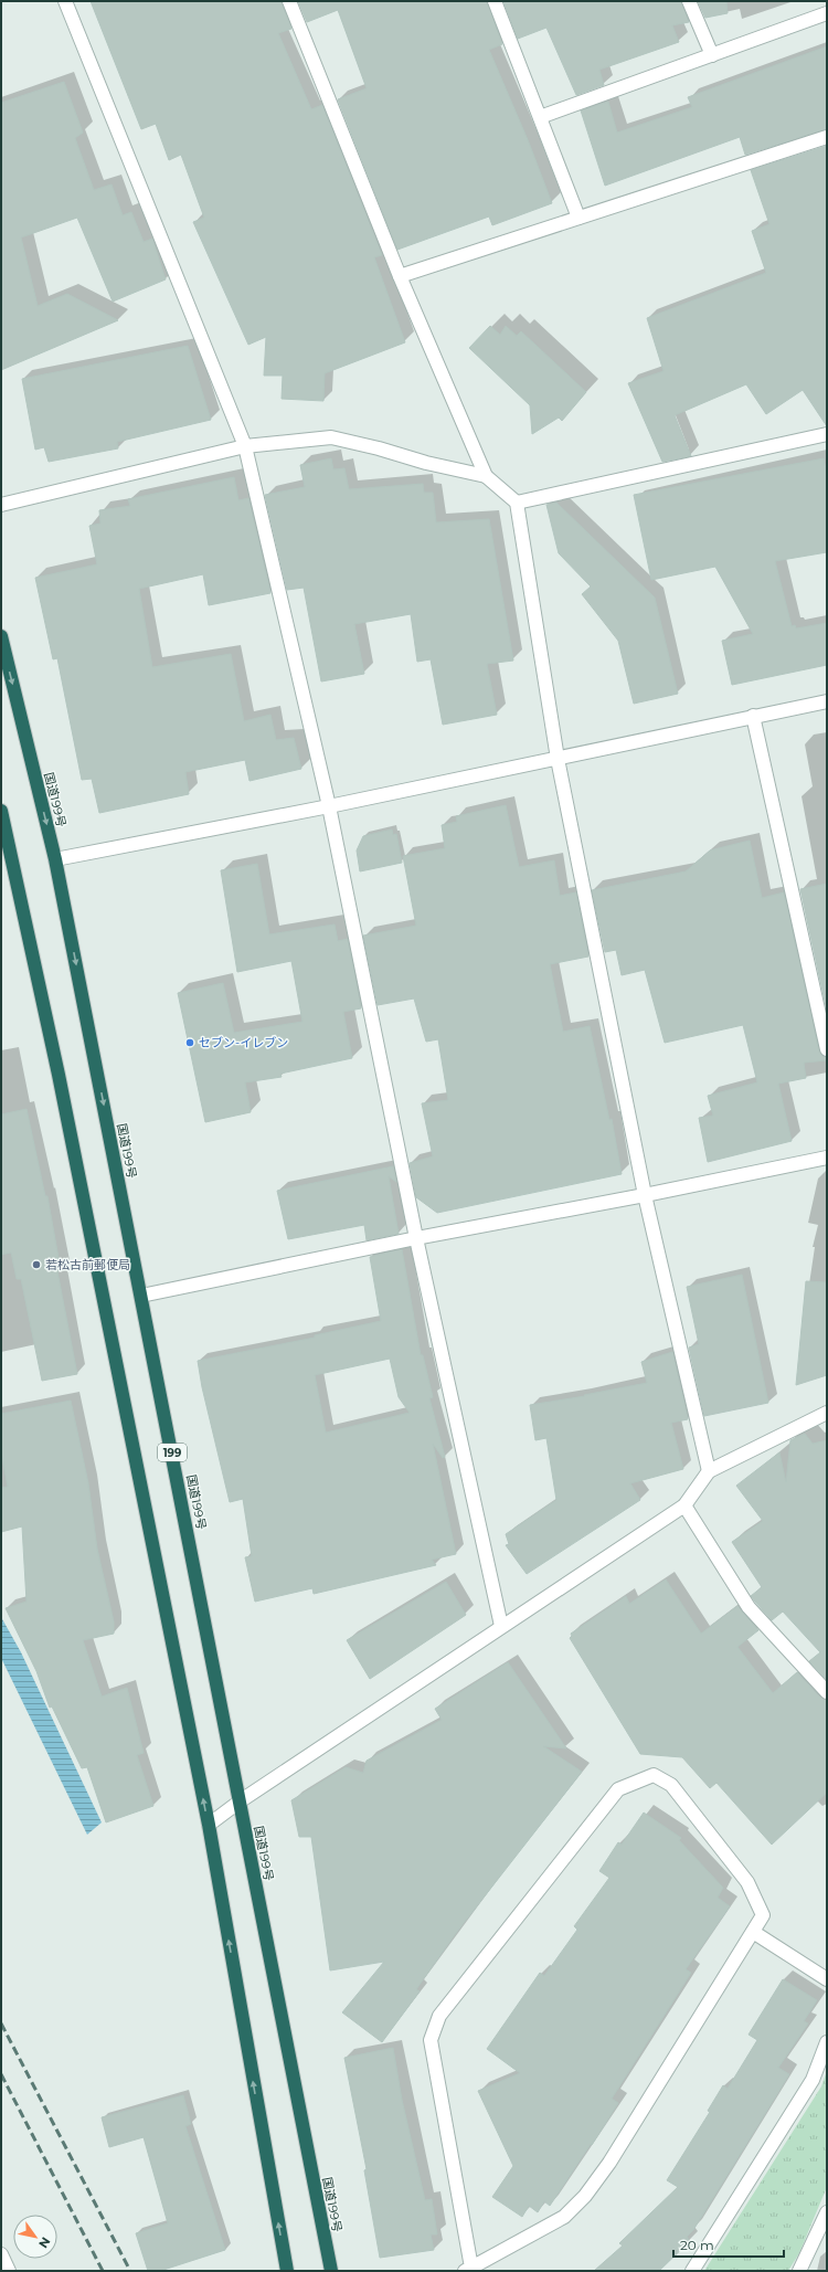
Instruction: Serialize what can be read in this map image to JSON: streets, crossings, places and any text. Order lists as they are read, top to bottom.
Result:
{
  "streets": {
    "highway": ["国道199号", "199"]
  },
  "places": ["セブン-イレブン", "若松古前郵便局"],
  "scale_bar": "20 m",
  "north": "bottom right"
}
